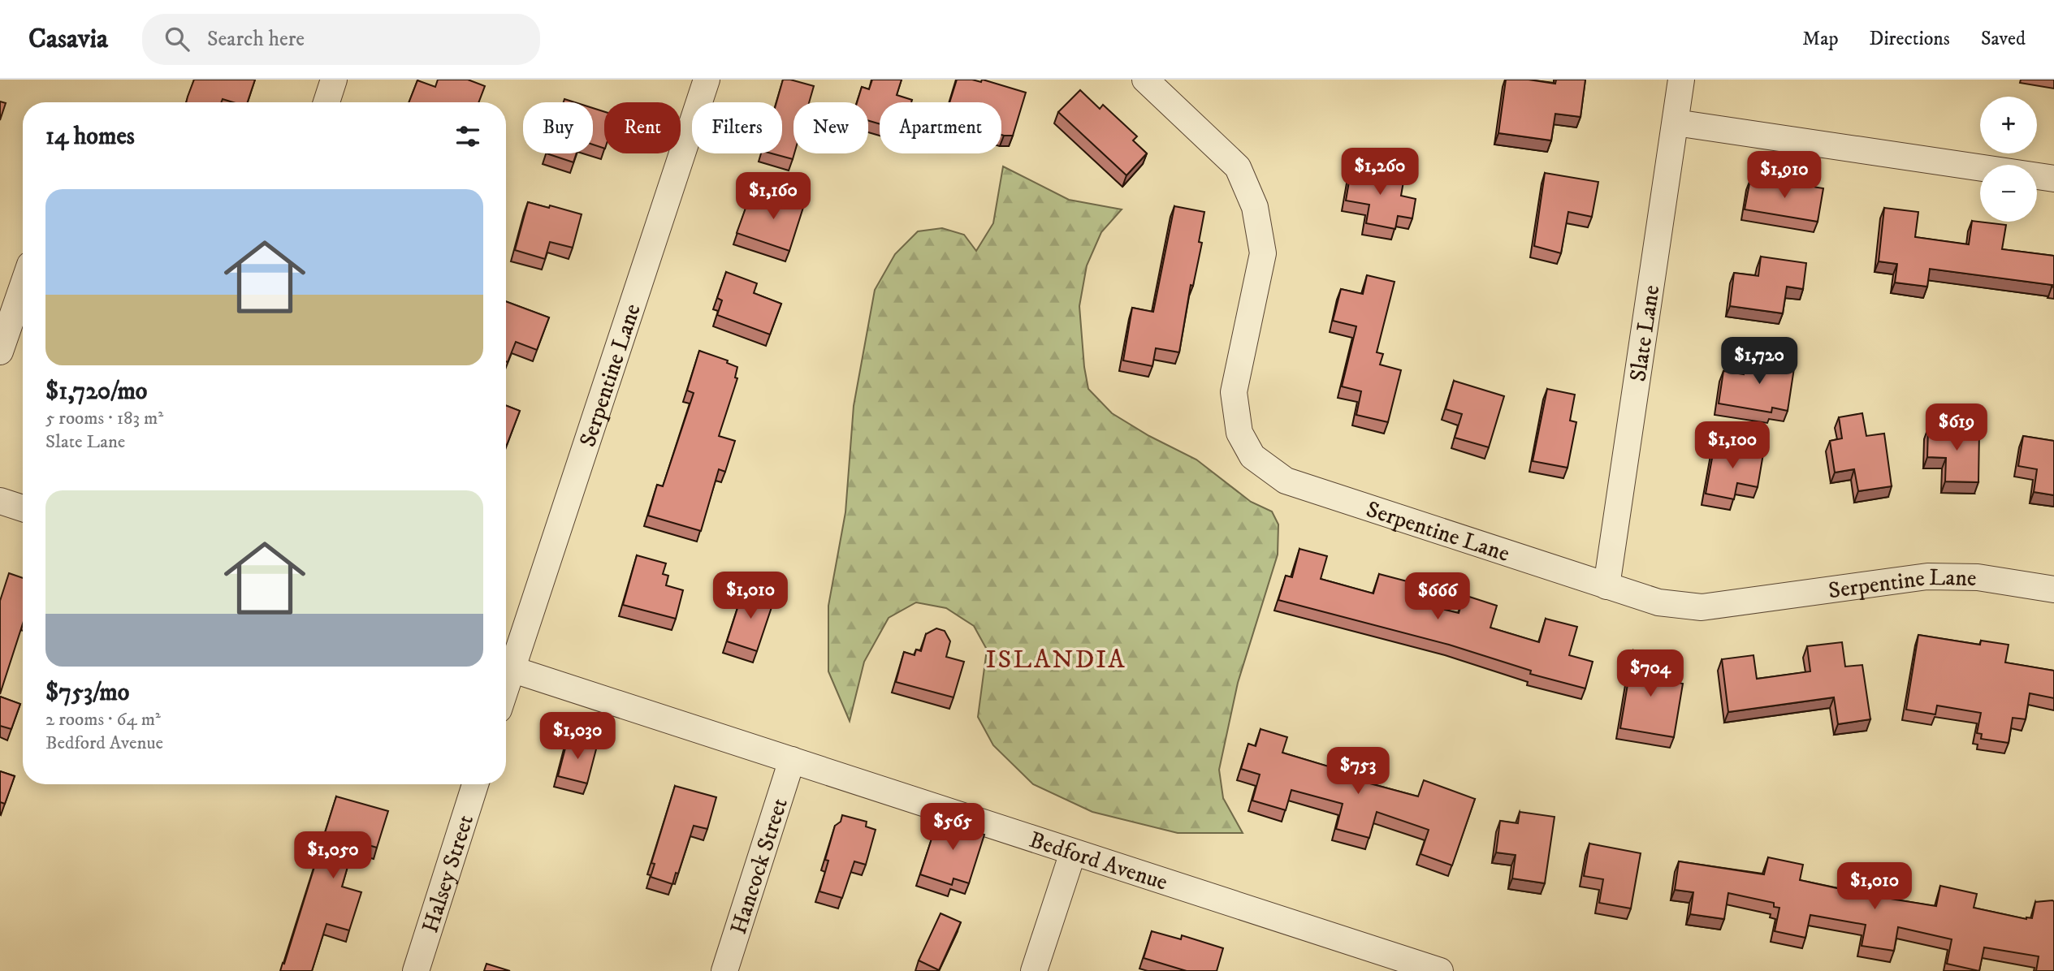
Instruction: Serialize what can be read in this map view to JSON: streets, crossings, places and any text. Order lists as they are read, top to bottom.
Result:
{
  "streets": {
    "street": [
      "Slate Lane",
      "Serpentine Lane",
      "Bedford Avenue",
      "Hancock Street",
      "Halsey Street"
    ]
  },
  "crossings": [
    ["Slate Lane", "Serpentine Lane"],
    ["Bedford Avenue", "Hancock Street"]
  ],
  "districts": ["ISLANDIA"],
  "page": {
    "header": "Casavia",
    "search": "Search here",
    "nav": ["Map", "Directions", "Saved"],
    "map_buttons": ["+", "−"],
    "chip": [
      "Buy",
      "Rent",
      "Filters",
      "New",
      "Apartment"
    ],
    "heading": "14 homes",
    "price": [
      "$1,260",
      "$1,910",
      "$1,160",
      "$1,720",
      "$619",
      "$1,100",
      "$1,010",
      "$666",
      "$704",
      "$1,030",
      "$753",
      "$565",
      "$1,050",
      "$1,010"
    ],
    "list": [
      {
        "name": "$1,720/mo",
        "note": "5 rooms · 183 m² · Slate Lane"
      },
      {
        "name": "$753/mo",
        "note": "2 rooms · 64 m² · Bedford Avenue"
      }
    ]
  }
}
